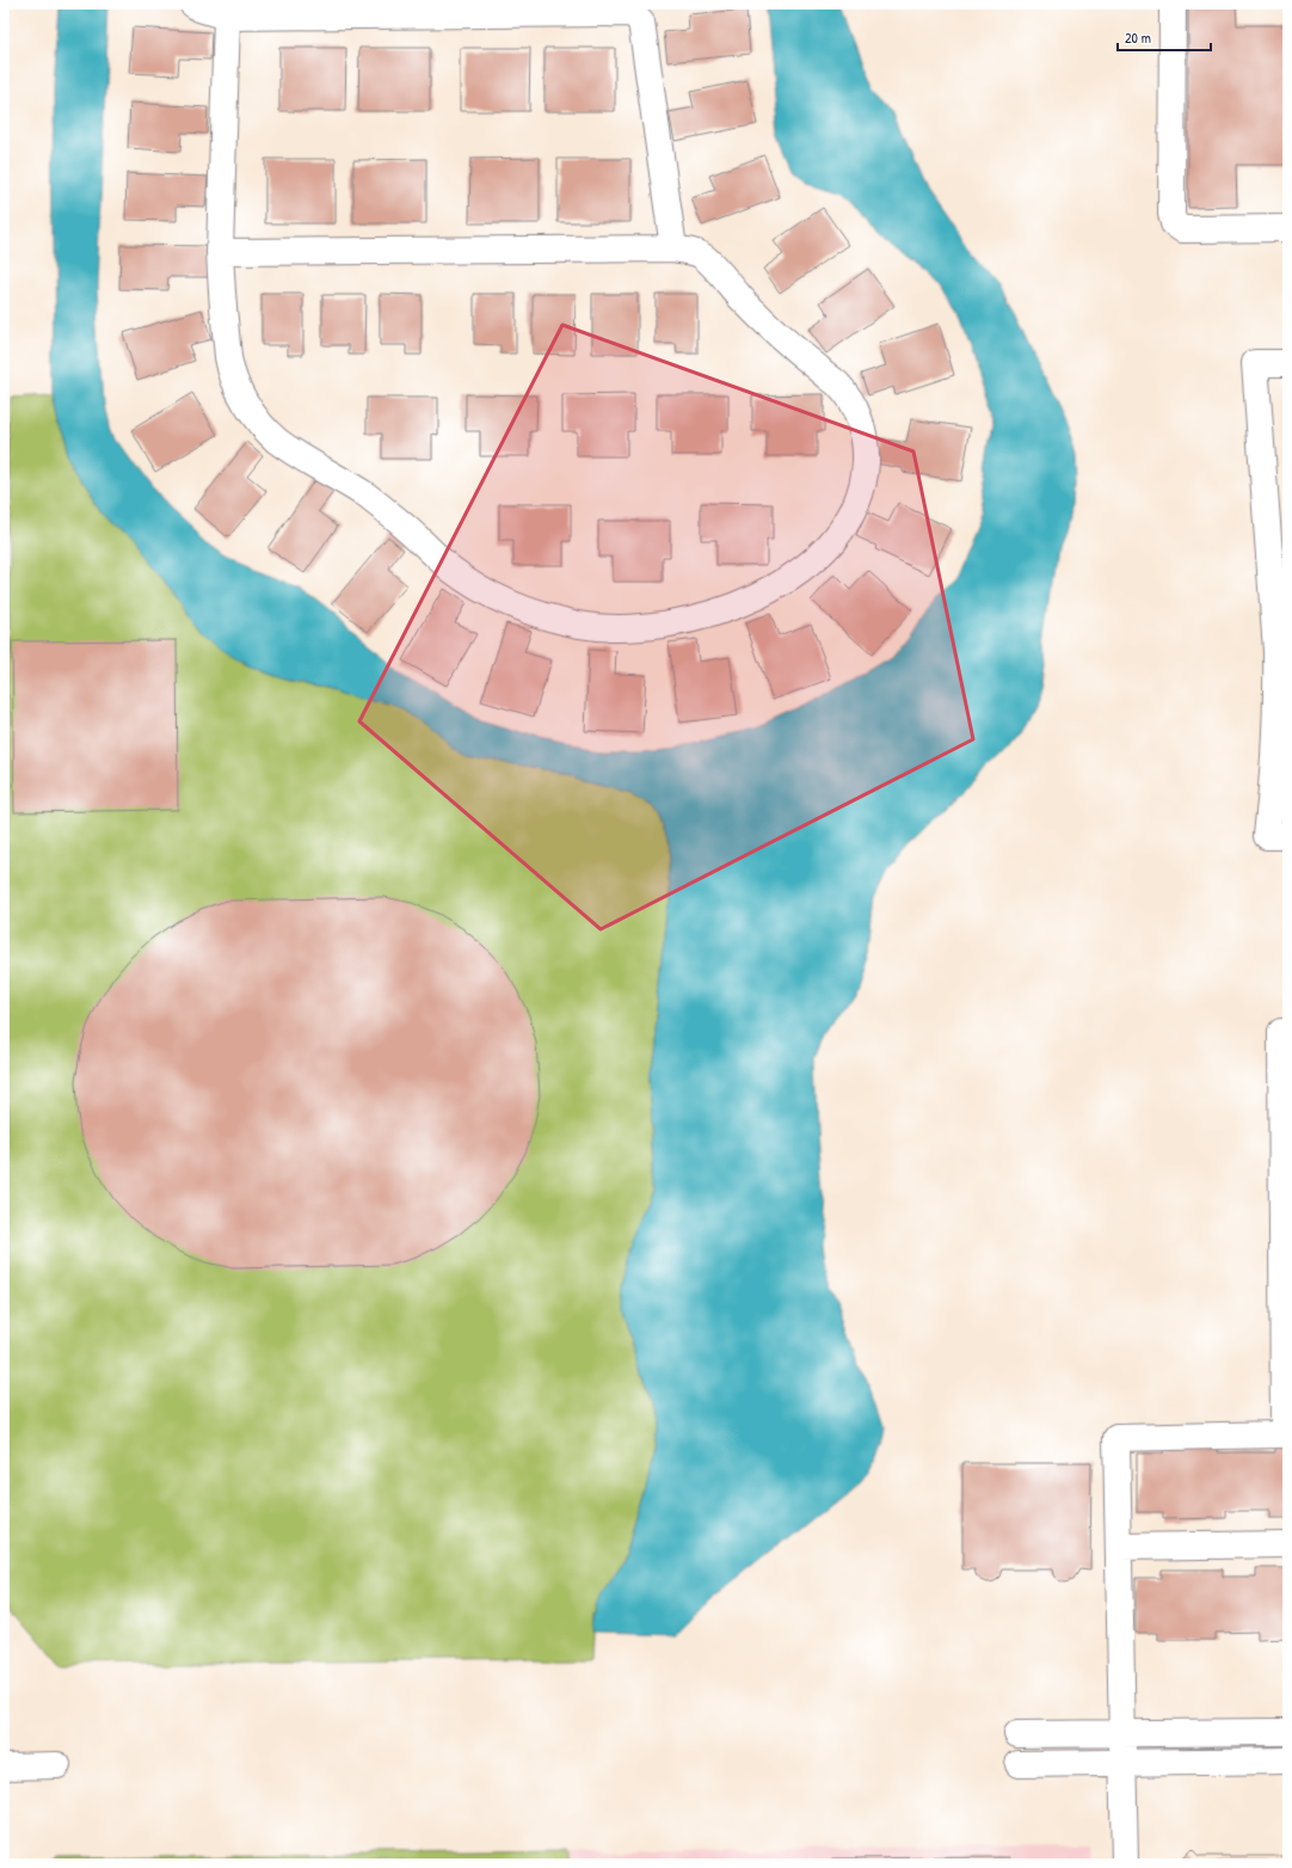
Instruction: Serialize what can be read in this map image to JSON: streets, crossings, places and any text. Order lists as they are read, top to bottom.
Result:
{
  "scale_bar": "20 m"
}
